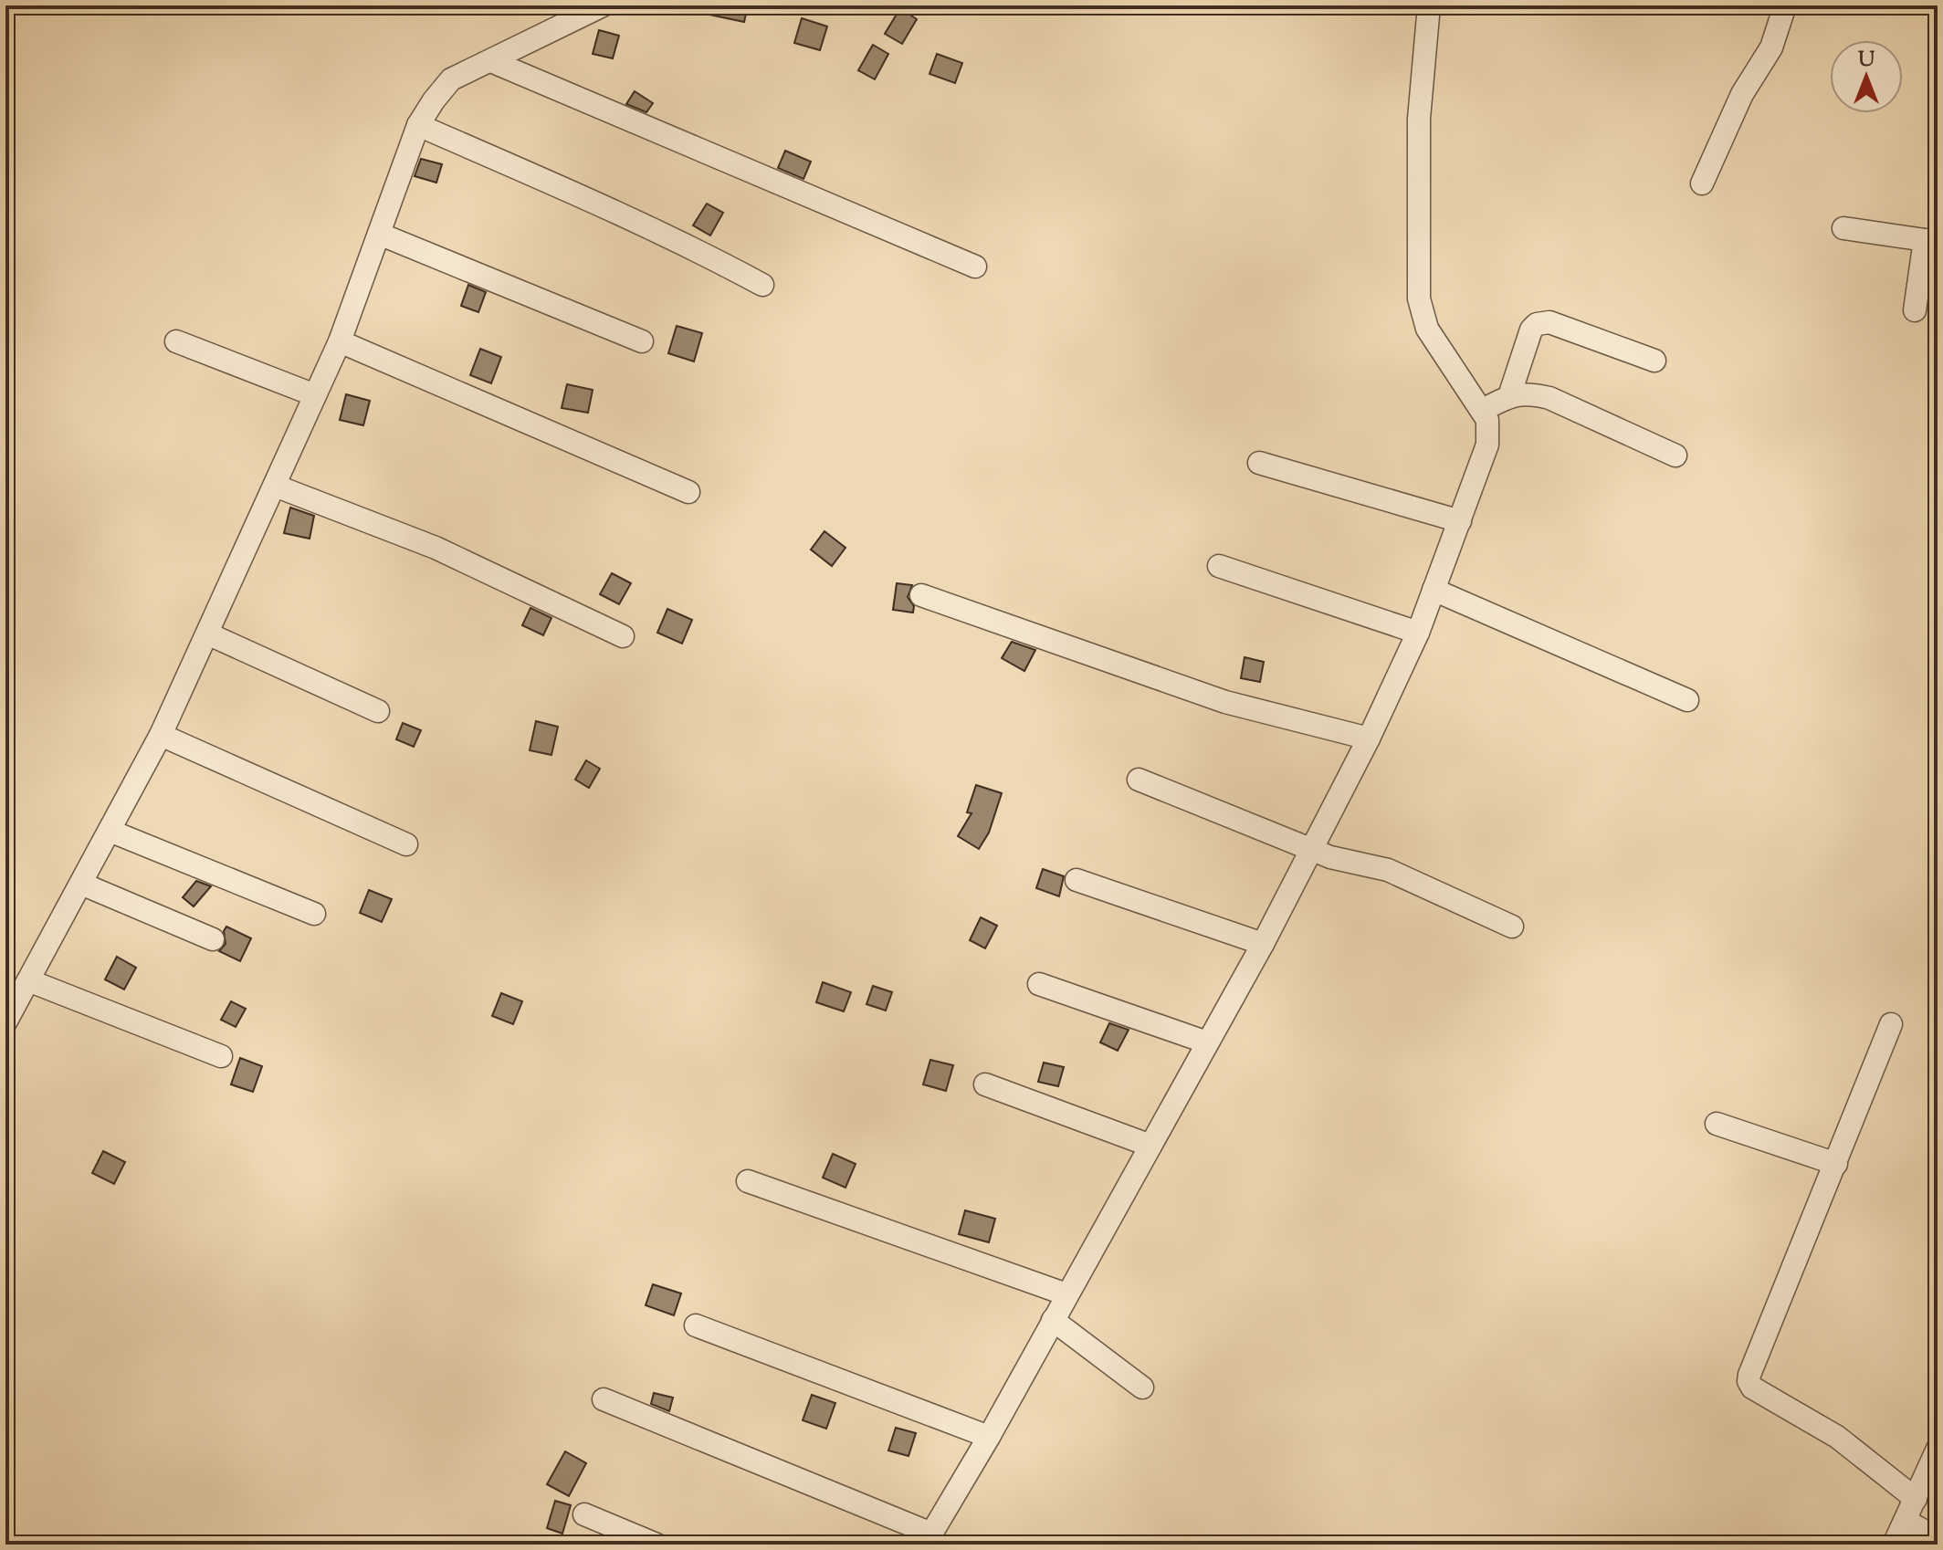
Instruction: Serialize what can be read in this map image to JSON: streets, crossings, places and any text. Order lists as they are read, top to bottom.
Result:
{
  "north": "top"
}
